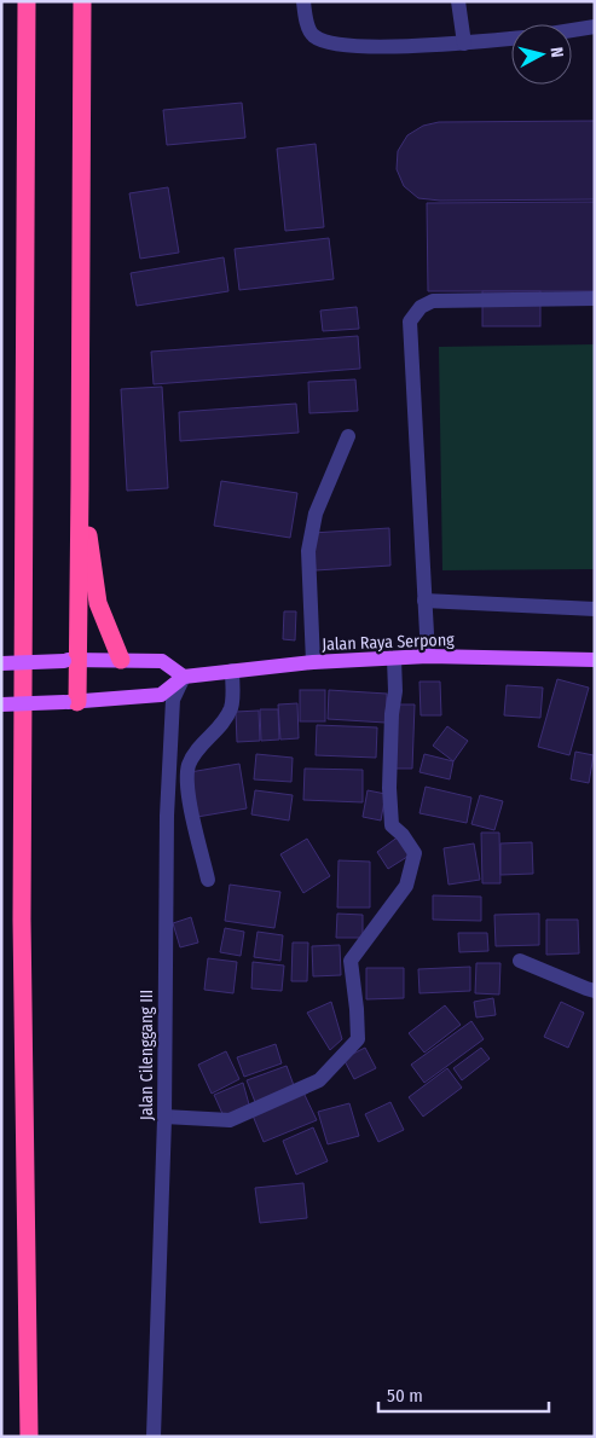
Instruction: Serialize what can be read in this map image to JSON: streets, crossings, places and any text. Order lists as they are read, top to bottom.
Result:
{
  "streets": {
    "main road": ["Jalan Raya Serpong"],
    "street": ["Jalan Cilenggang III"]
  },
  "crossings": [
    ["Jalan Raya Serpong", "Jalan Cilenggang III"]
  ],
  "scale_bar": "50 m",
  "north": "right"
}
